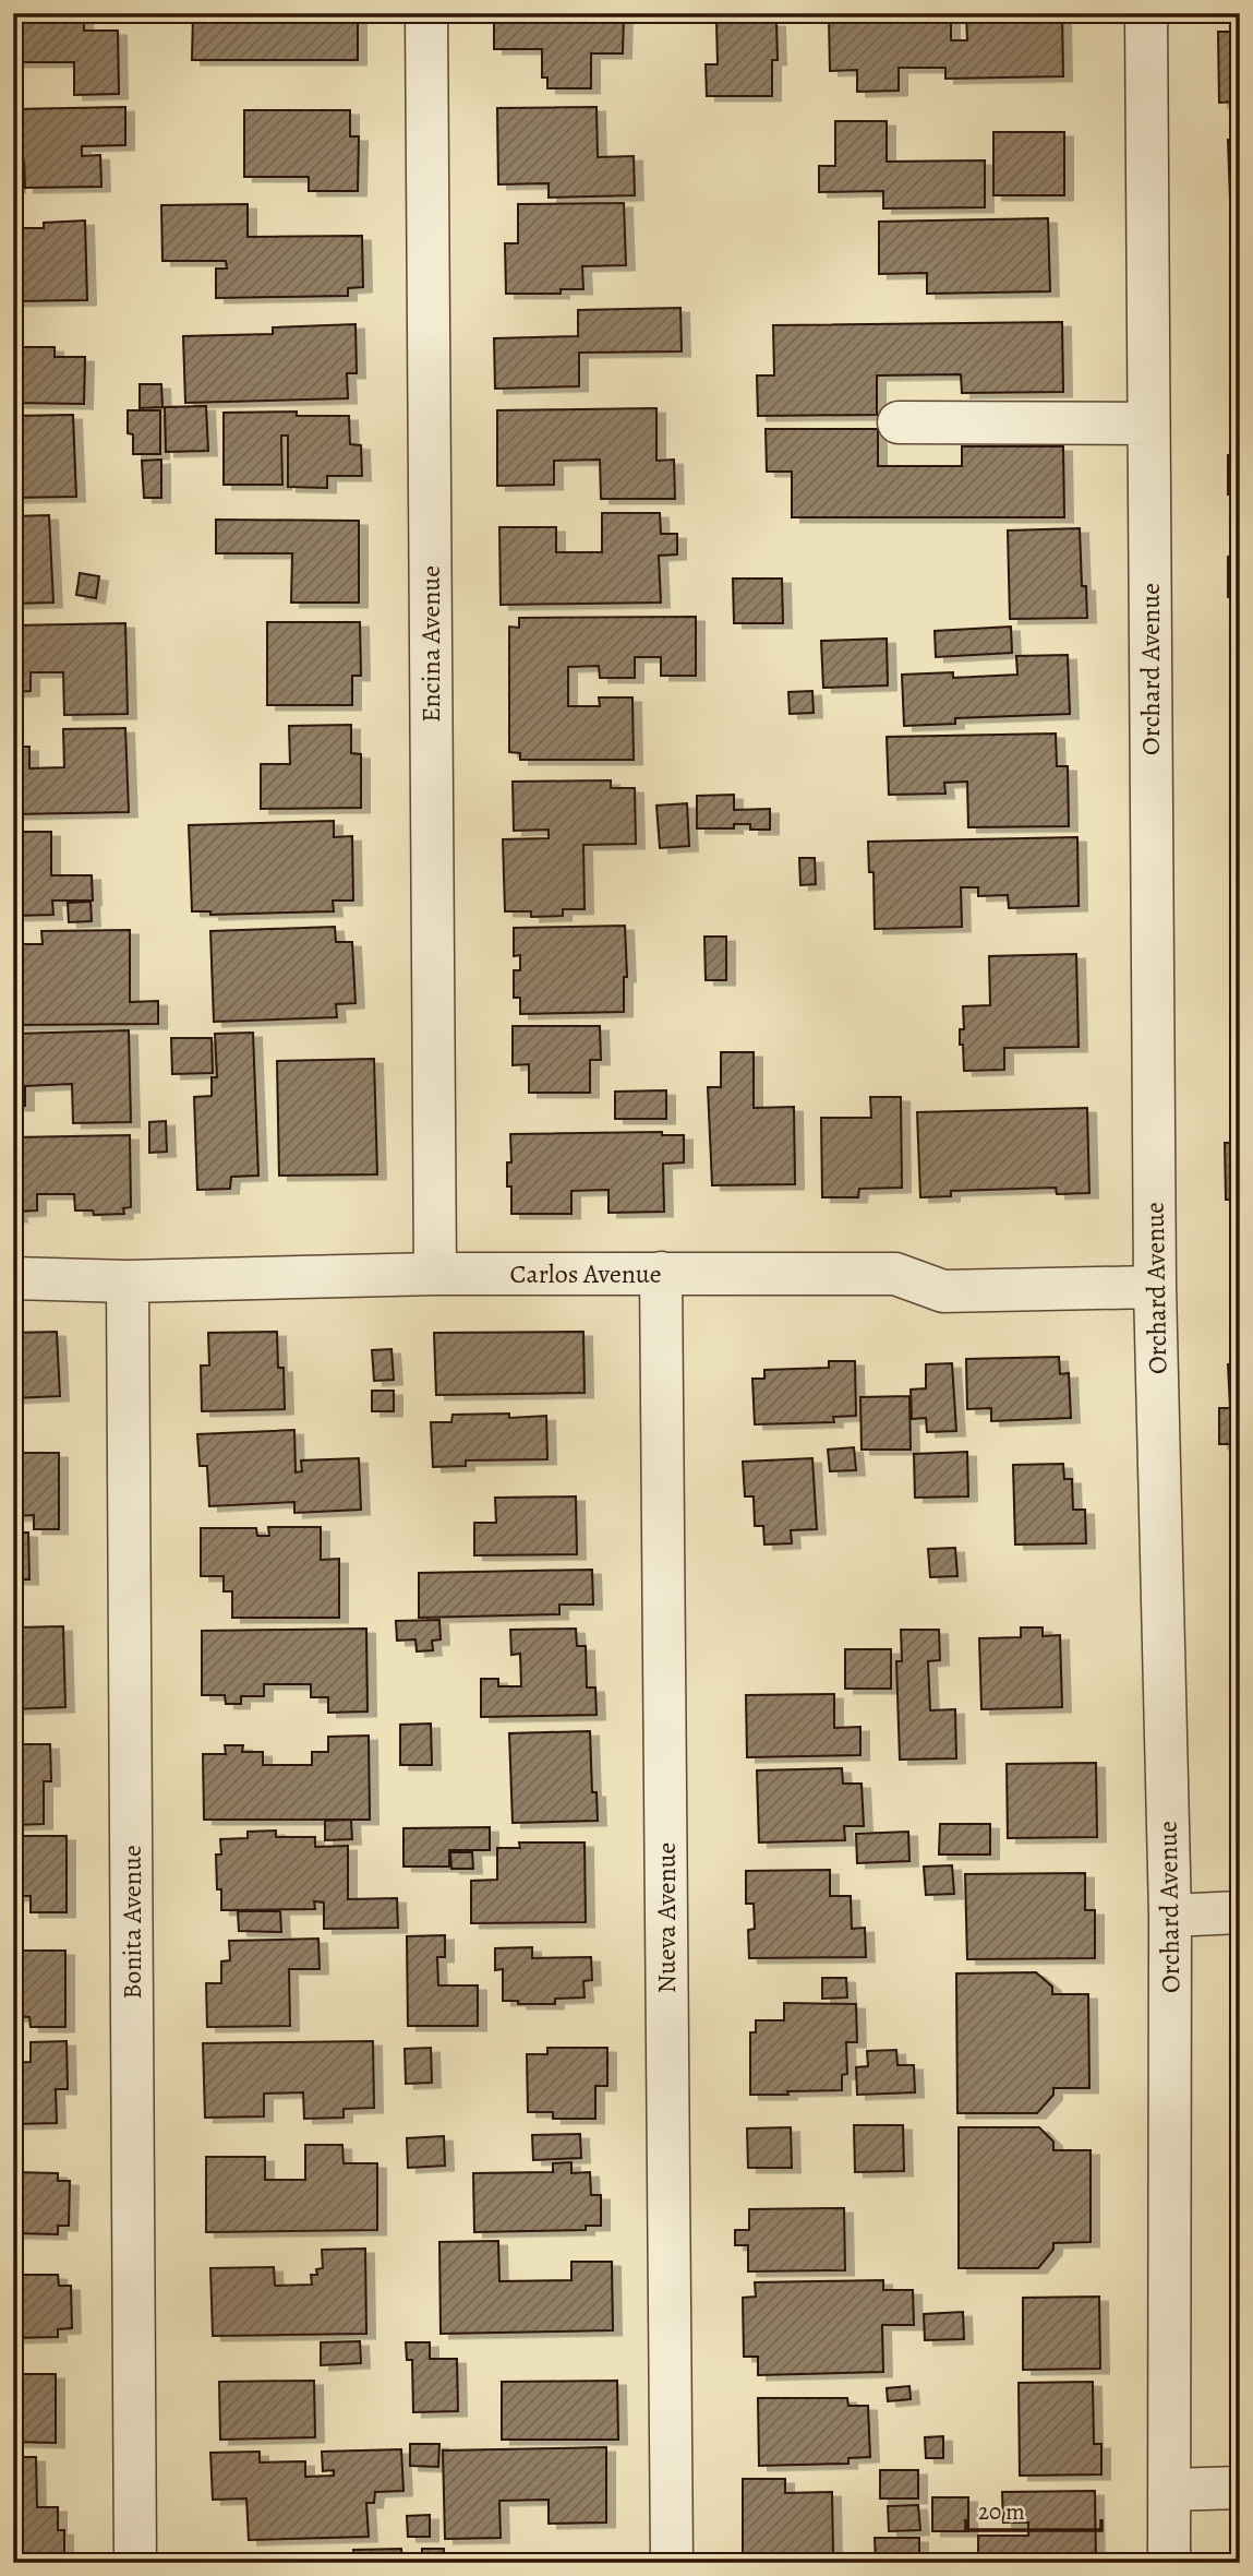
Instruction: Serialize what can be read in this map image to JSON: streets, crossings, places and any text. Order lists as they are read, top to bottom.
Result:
{
  "streets": {
    "street": [
      "Encina Avenue",
      "Orchard Avenue",
      "Carlos Avenue",
      "Nueva Avenue",
      "Bonita Avenue"
    ]
  },
  "crossings": [
    ["Encina Avenue", "Carlos Avenue"],
    ["Orchard Avenue", "Carlos Avenue"],
    ["Carlos Avenue", "Nueva Avenue"],
    ["Carlos Avenue", "Bonita Avenue"]
  ],
  "scale_bar": "20 m"
}
